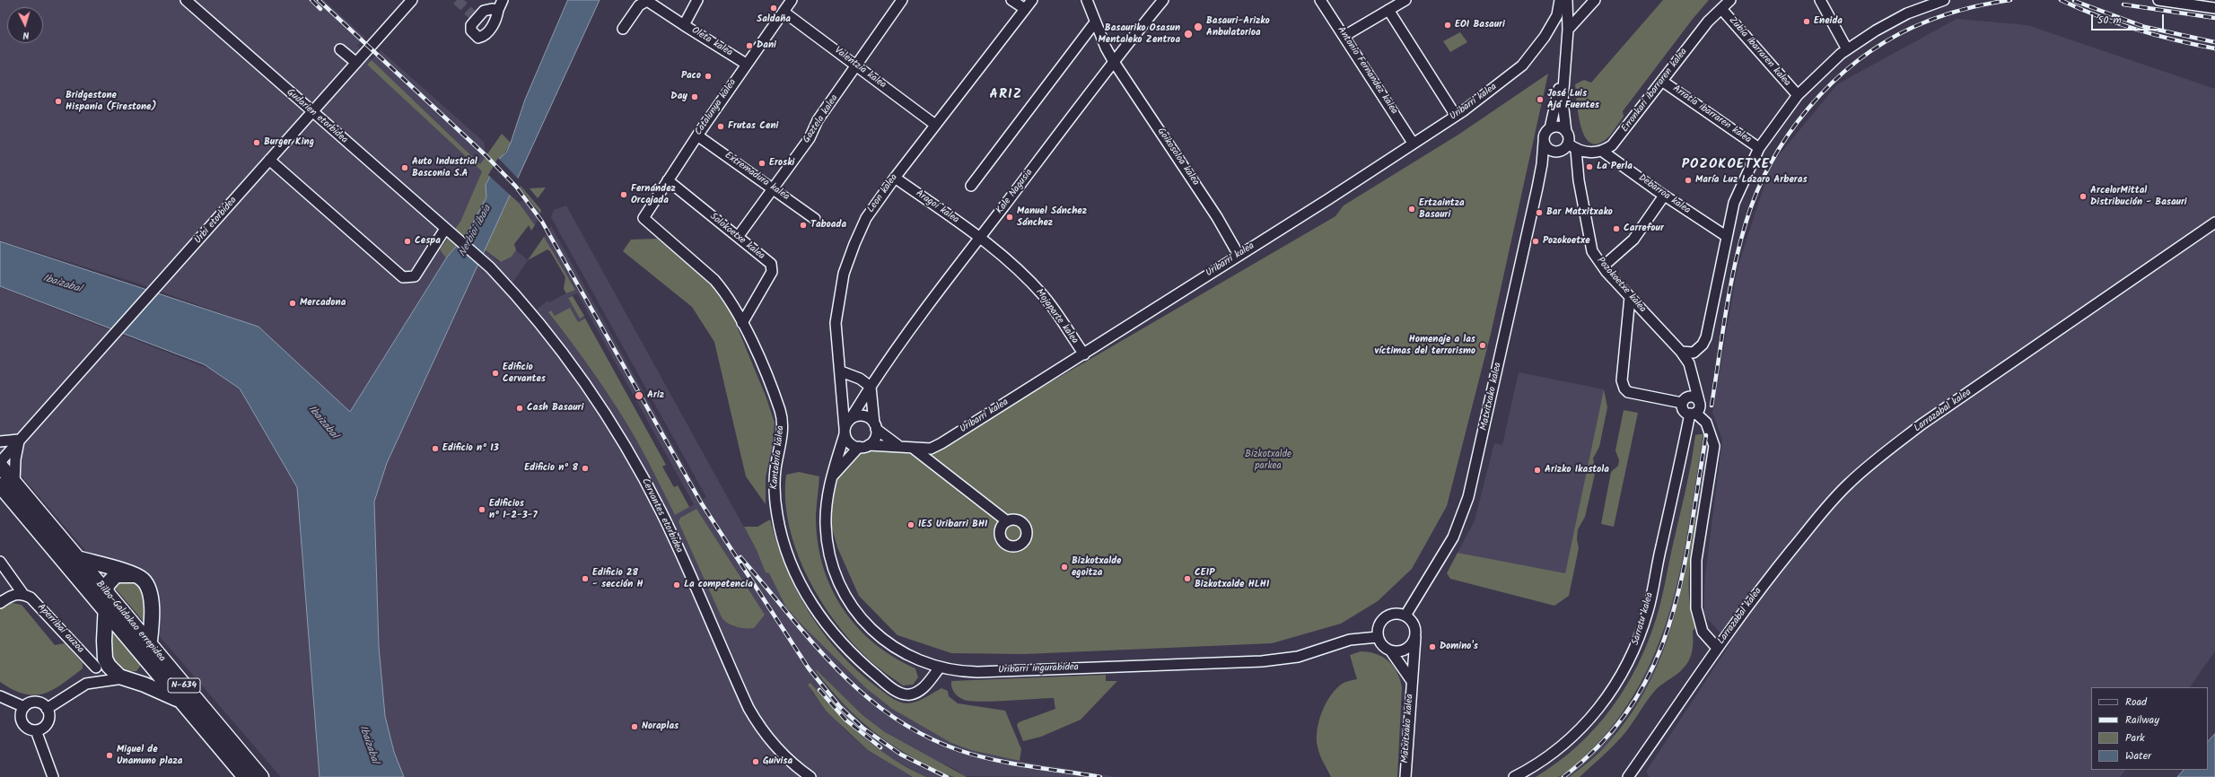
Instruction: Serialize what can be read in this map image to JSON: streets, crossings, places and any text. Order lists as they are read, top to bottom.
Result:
{
  "streets": {
    "highway": ["Bilbo-Galdakao errepidea", "N-634"],
    "street": [
      "Oleta kalea",
      "Zubia ibarraren kalea",
      "Valentzia kalea",
      "Antonio Fernandez kalea",
      "Erronkari ibarraren kalea",
      "Uribarri kalea",
      "Catalunya kalea",
      "Arratia ibarraren kalea",
      "Gudarien etorbidea",
      "Gaztela kalea",
      "Goikosoloa kalea",
      "Extremadura kalea",
      "Kale Nagusia",
      "Leon kalea",
      "Debarroa kalea",
      "Aragoi kalea",
      "Urbi etorbidea",
      "Solokoetxe kalea",
      "Pozokoetxe kalea",
      "Mojaparte kalea",
      "Matxitxako kalea",
      "Larrazabal kalea",
      "Kantabria kalea",
      "Cervantes etorbidea",
      "Sarratu kalea",
      "Aperribai auzoa",
      "Uribarri ingurabidea"
    ]
  },
  "crossings": [
    ["Oleta kalea", "Catalunya kalea"],
    ["Zubia ibarraren kalea", "Erronkari ibarraren kalea"],
    ["Valentzia kalea", "Catalunya kalea"],
    ["Valentzia kalea", "Gaztela kalea"],
    ["Valentzia kalea", "Leon kalea"],
    ["Antonio Fernandez kalea", "Uribarri kalea"],
    ["Erronkari ibarraren kalea", "Arratia ibarraren kalea"],
    ["Erronkari ibarraren kalea", "Debarroa kalea"],
    ["Uribarri kalea", "Goikosoloa kalea"],
    ["Uribarri kalea", "Kale Nagusia"],
    ["Uribarri kalea", "Leon kalea"],
    ["Uribarri kalea", "Mojaparte kalea"],
    ["Uribarri kalea", "Uribarri ingurabidea"],
    ["Catalunya kalea", "Extremadura kalea"],
    ["Catalunya kalea", "Solokoetxe kalea"],
    ["Catalunya kalea", "Kantabria kalea"],
    ["Gudarien etorbidea", "Urbi etorbidea"],
    ["Gudarien etorbidea", "Cervantes etorbidea"],
    ["Gaztela kalea", "Extremadura kalea"],
    ["Gaztela kalea", "Solokoetxe kalea"],
    ["Goikosoloa kalea", "Kale Nagusia"],
    ["Kale Nagusia", "Leon kalea"],
    ["Kale Nagusia", "Aragoi kalea"],
    ["Kale Nagusia", "Mojaparte kalea"],
    ["Kale Nagusia", "Uribarri ingurabidea"],
    ["Leon kalea", "Aragoi kalea"],
    ["Leon kalea", "Uribarri ingurabidea"],
    ["Aragoi kalea", "Mojaparte kalea"],
    ["Solokoetxe kalea", "Kantabria kalea"],
    ["Pozokoetxe kalea", "Matxitxako kalea"],
    ["Pozokoetxe kalea", "Sarratu kalea"],
    ["Matxitxako kalea", "Uribarri ingurabidea"],
    ["Kantabria kalea", "Uribarri ingurabidea"]
  ],
  "districts": ["ARIZ", "POZOKOETXE"],
  "water": ["Nerbioi ibaia", "Ibaizabal"],
  "parks": ["Bizkotxalde parkea"],
  "places": [
    "Saldaña",
    "Eneida",
    "EOI Basauri",
    "Basauri-Arizko Anbulatorioa",
    "Basauriko Osasun Mentaleko Zentroa",
    "Dani",
    "Paco",
    "Day",
    "José Luis Ajá Fuentes",
    "Bridgestone Hispania (Firestone)",
    "Frutas Ceni",
    "Burger King",
    "Eroski",
    "La Perla",
    "Auto Industrial Basconia S.A",
    "María Luz Lázaro Arberas",
    "Fernández Orcajada",
    "ArcelorMittal Distribución - Basauri",
    "Ertzaintza Basauri",
    "Bar Matxitxako",
    "Manuel Sánchez Sánchez",
    "Taboada",
    "Carrefour",
    "Cespa",
    "Pozokoetxe",
    "Mercadona",
    "Homenaje a las víctimas del terrorismo",
    "Edificio Cervantes",
    "Ariz",
    "Cash Basauri",
    "Edificio nº 13",
    "Edificio nº 8",
    "Arizko Ikastola",
    "Edificios nº 1-2-3-7",
    "IES Uribarri BHI",
    "Bizkotxalde egoitza",
    "Edificio 28 - sección H",
    "CEIP Bizkotxalde HLHI",
    "La competencia",
    "Domino's",
    "Noraplas",
    "Miguel de Unamuno plaza",
    "Guivisa"
  ],
  "legend": [
    "Road",
    "Railway",
    "Park",
    "Water"
  ],
  "scale_bar": "50 m",
  "north": "bottom"
}
